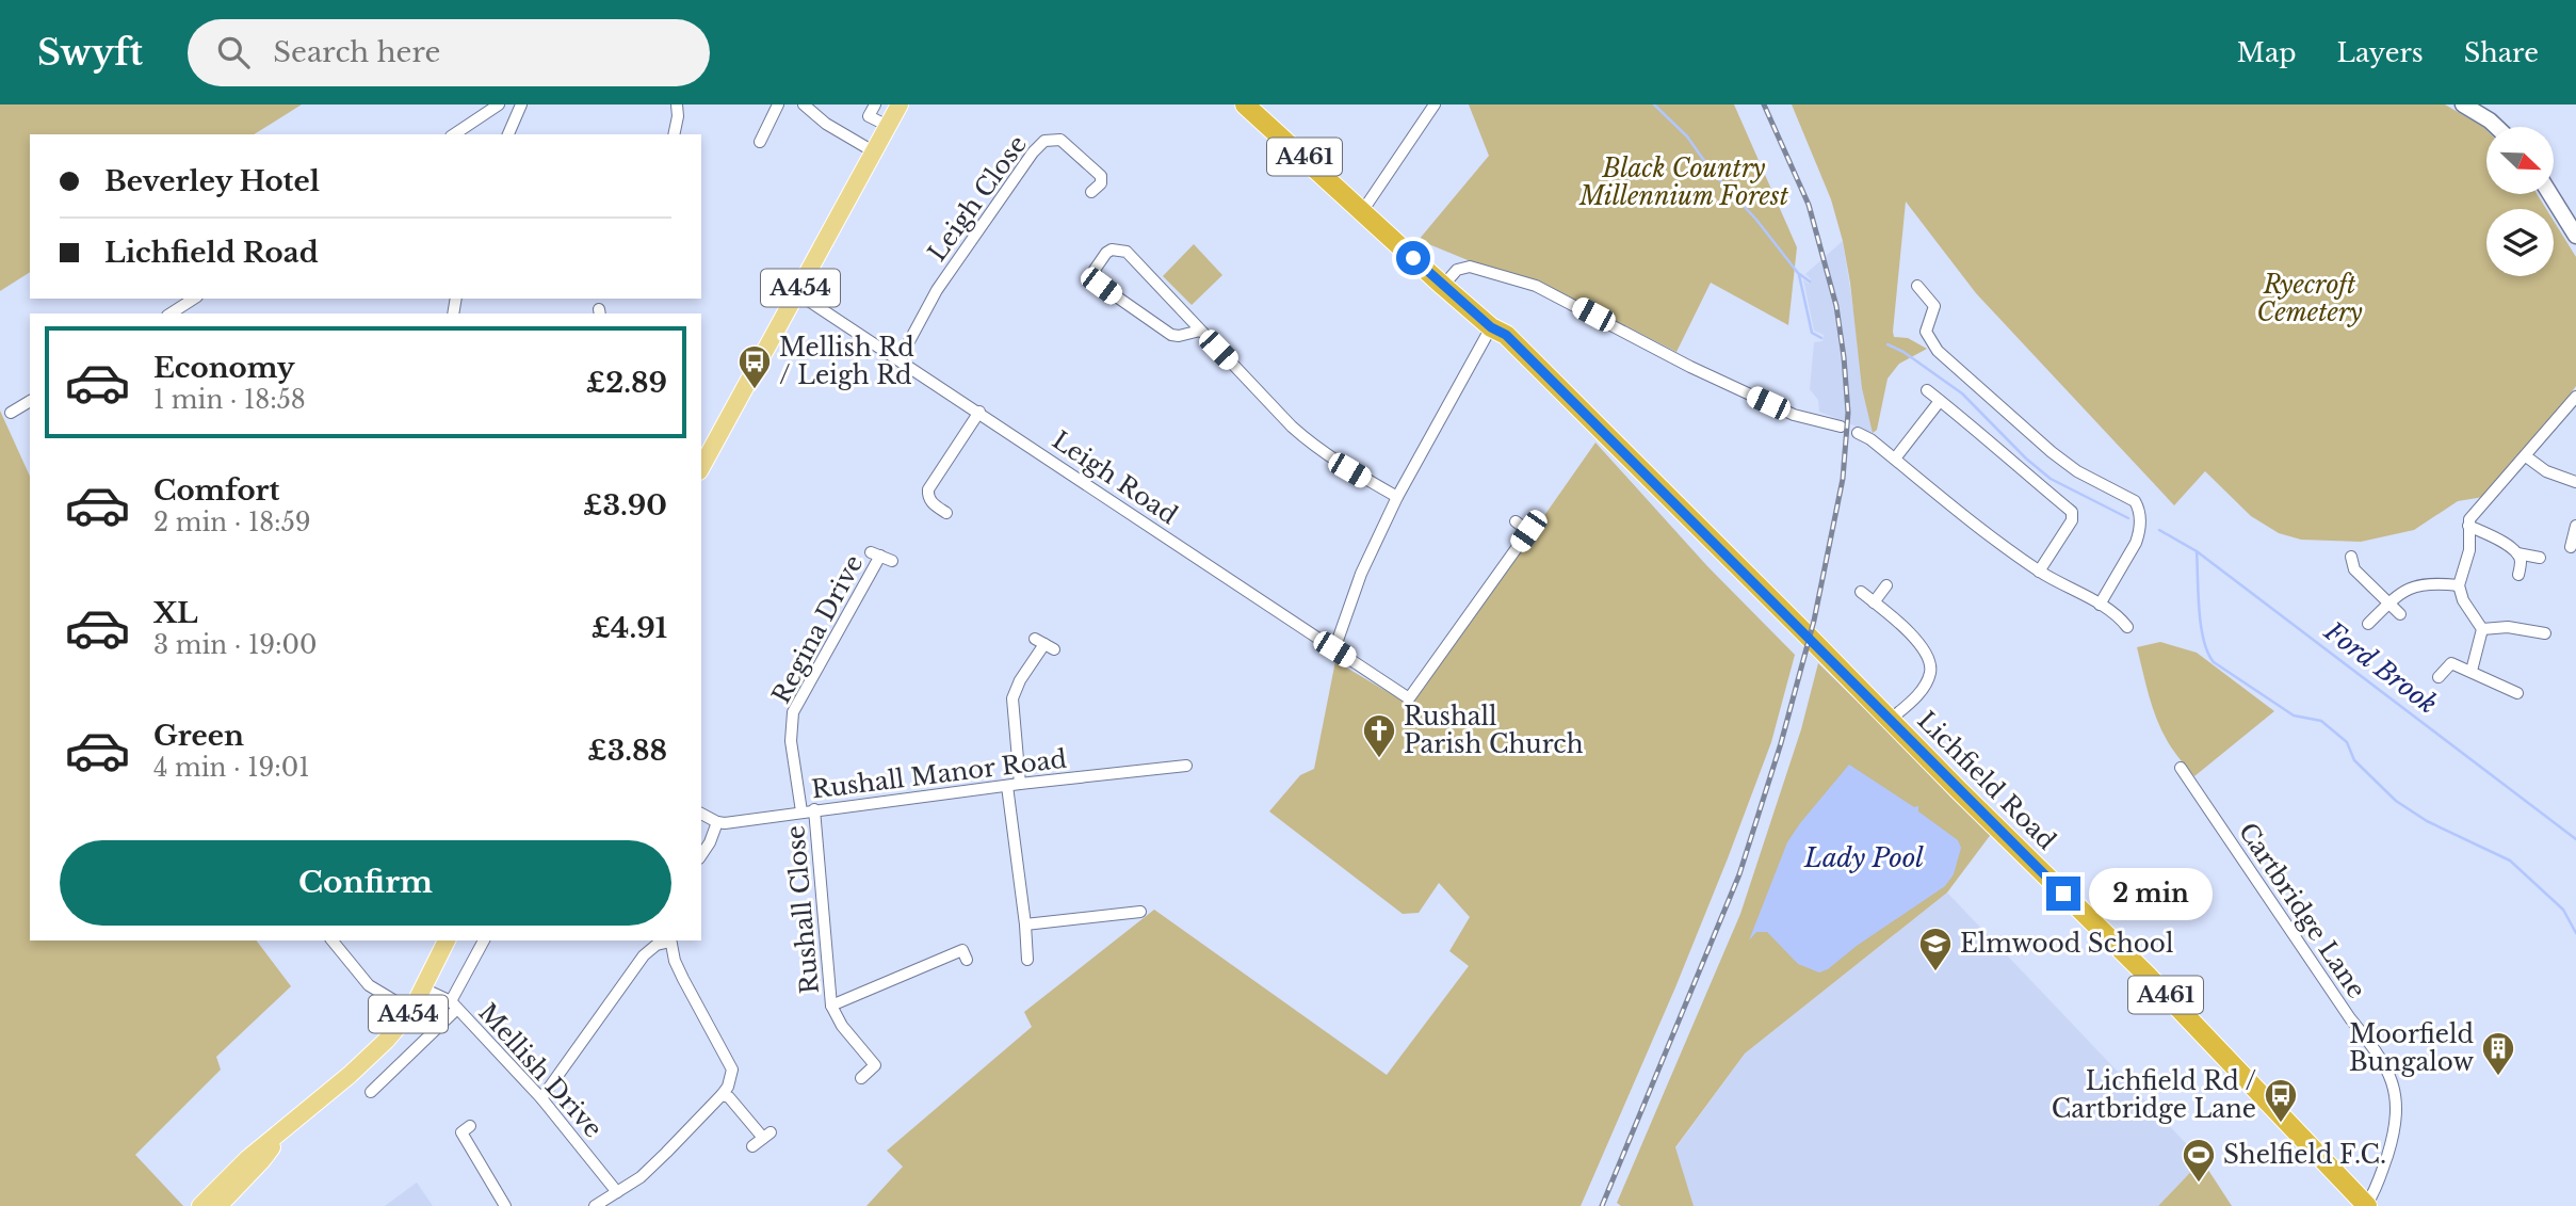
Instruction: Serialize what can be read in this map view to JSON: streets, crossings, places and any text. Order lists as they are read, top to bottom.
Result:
{
  "streets": {
    "highway": ["A461", "Lichfield Road"],
    "main road": ["A454"],
    "street": [
      "Leigh Close",
      "Leigh Road",
      "Regina Drive",
      "Rushall Manor Road",
      "Rushall Close",
      "Cartbridge Lane",
      "Mellish Drive"
    ]
  },
  "crossings": [
    ["Leigh Close", "Leigh Road"],
    ["A454", "Leigh Road"],
    ["A454", "Mellish Drive"],
    ["Regina Drive", "Rushall Manor Road"],
    ["Rushall Manor Road", "Rushall Close"],
    ["Lichfield Road", "Cartbridge Lane"]
  ],
  "water": ["Ford Brook", "Lady Pool"],
  "parks": ["Black Country Millennium Forest", "Ryecroft Cemetery"],
  "places": {
    "bus stop": ["Mellish Rd / Leigh Rd", "Lichfield Rd / Cartbridge Lane"],
    "church": ["Rushall Parish Church"],
    "school or university": ["Elmwood School"],
    "building": ["Moorfield Bungalow"],
    "sports": ["Shelfield F.C."]
  },
  "north": "bottom right",
  "page": {
    "header": "Swyft",
    "search": "Search here",
    "nav": ["Map", "Layers", "Share"],
    "banner": ["Beverley Hotel", "Lichfield Road"],
    "list": [
      {
        "name": "Economy",
        "note": "1 min · 18:58",
        "value": "£2.89"
      },
      {
        "name": "Comfort",
        "note": "2 min · 18:59",
        "value": "£3.90"
      },
      {
        "name": "XL",
        "note": "3 min · 19:00",
        "value": "£4.91"
      },
      {
        "name": "Green",
        "note": "4 min · 19:01",
        "value": "£3.88"
      }
    ],
    "buttons": "Confirm",
    "bubble": "2 min"
  }
}
